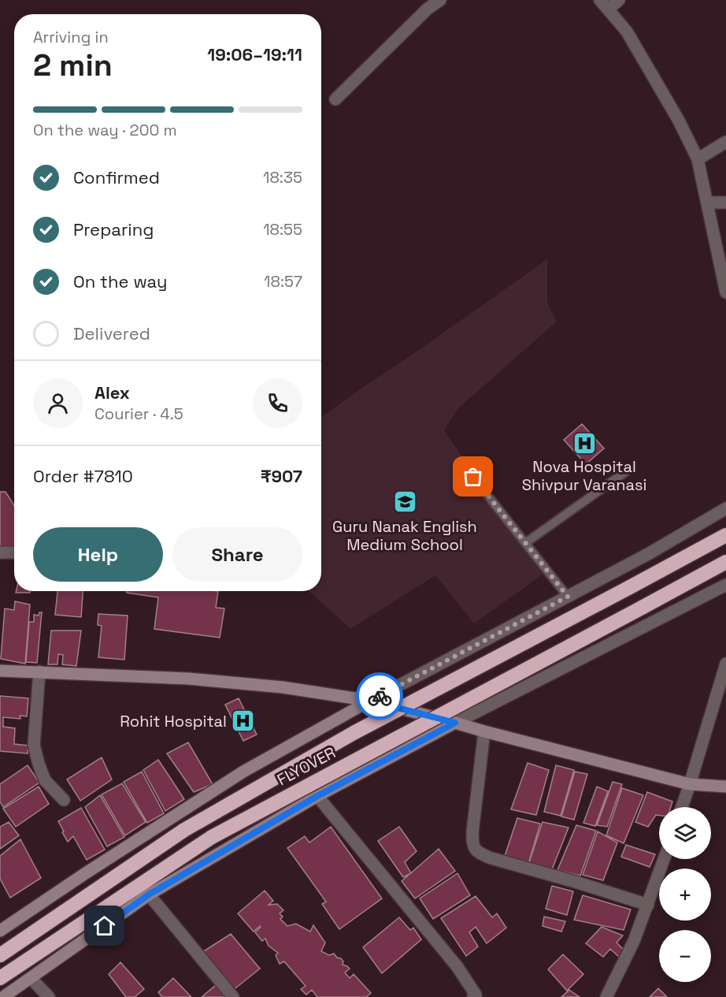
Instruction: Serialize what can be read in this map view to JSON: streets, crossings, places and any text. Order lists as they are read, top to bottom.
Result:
{
  "streets": {
    "highway": ["FLYOVER"]
  },
  "places": {
    "hospital": ["Nova Hospital Shivpur Varanasi", "Rohit Hospital"],
    "school or university": ["Guru Nanak English Medium School"]
  },
  "page": {
    "heading": ["2 min", "Arriving in", "19:06–19:11"],
    "panel": [
      "Alex",
      "Courier · 4.5",
      "Order #7810",
      "₹907"
    ],
    "bar": "On the way · 200 m",
    "list": [
      ["Confirmed", "18:35"],
      ["Preparing", "18:55"],
      ["On the way", "18:57"],
      "Delivered"
    ],
    "buttons": ["Help", "Share"],
    "map_buttons": ["+", "−"]
  }
}
